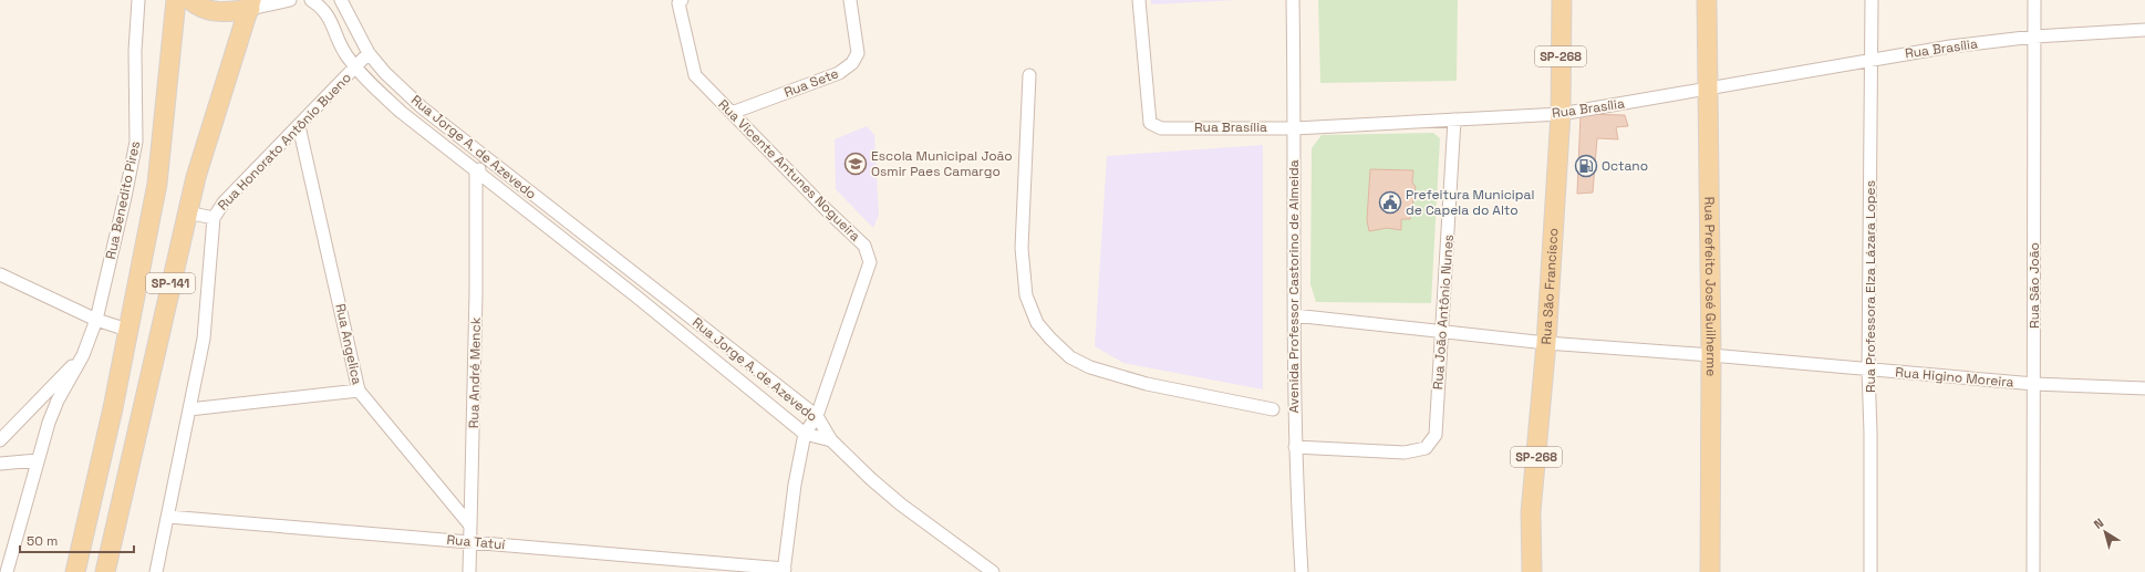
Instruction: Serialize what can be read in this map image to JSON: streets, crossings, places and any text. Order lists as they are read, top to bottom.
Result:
{
  "streets": {
    "main road": [
      "SP-268",
      "SP-141",
      "Rua Prefeito José Guilherme",
      "Rua São Francisco"
    ],
    "street": [
      "Rua Brasília",
      "Rua Sete",
      "Rua Honorato Antônio Bueno",
      "Rua Jorge A. de Azevedo",
      "Rua Vicente Antunes Nogueira",
      "Rua Benedito Pires",
      "Rua São João",
      "Avenida Professor Castorino de Almeida",
      "Rua Professora Elza Lázara Lopes",
      "Rua João Antônio Nunes",
      "Rua Angelica",
      "Rua André Menck",
      "Rua Higino Moreira",
      "Rua Tatuí"
    ]
  },
  "crossings": [
    ["Rua Brasília", "Rua Prefeito José Guilherme"],
    ["Rua Brasília", "Rua São João"],
    ["Rua Brasília", "Avenida Professor Castorino de Almeida"],
    ["Rua Brasília", "Rua São Francisco"],
    ["Rua Brasília", "Rua Professora Elza Lázara Lopes"],
    ["Rua Brasília", "Rua João Antônio Nunes"],
    ["Rua Sete", "Rua Vicente Antunes Nogueira"],
    ["Rua Honorato Antônio Bueno", "Rua Jorge A. de Azevedo"],
    ["Rua Honorato Antônio Bueno", "Rua Angelica"],
    ["Rua Jorge A. de Azevedo", "Rua Vicente Antunes Nogueira"],
    ["Rua Jorge A. de Azevedo", "Rua André Menck"],
    ["Rua Prefeito José Guilherme", "Rua Higino Moreira"],
    ["Rua São João", "Rua Higino Moreira"],
    ["Avenida Professor Castorino de Almeida", "Rua João Antônio Nunes"],
    ["Rua São Francisco", "Rua Higino Moreira"],
    ["Rua Professora Elza Lázara Lopes", "Rua Higino Moreira"],
    ["Rua João Antônio Nunes", "Rua Higino Moreira"],
    ["Rua Angelica", "Rua André Menck"],
    ["Rua André Menck", "Rua Tatuí"]
  ],
  "places": {
    "school or university": ["Escola Municipal João Osmir Paes Camargo"],
    "fuel station": ["Octano"],
    "public building": ["Prefeitura Municipal de Capela do Alto"]
  },
  "scale_bar": "50 m",
  "north": "top left"
}
